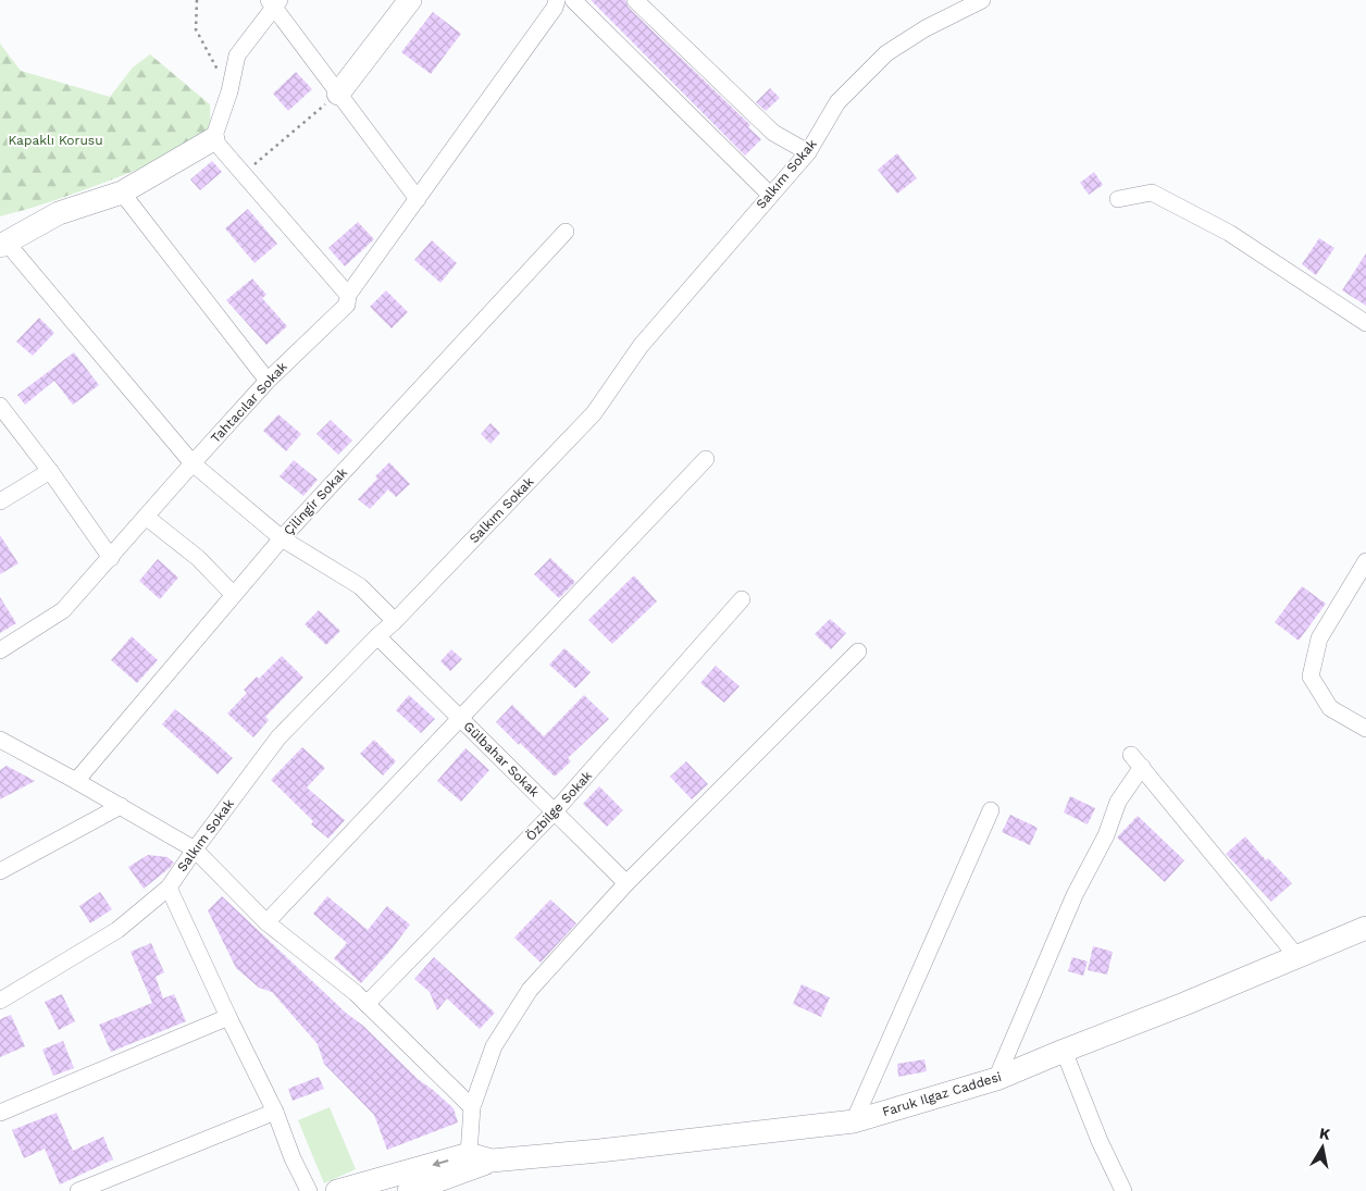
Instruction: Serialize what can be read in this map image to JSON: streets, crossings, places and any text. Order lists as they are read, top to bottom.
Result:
{
  "streets": {
    "street": [
      "Salkım Sokak",
      "Tahtacılar Sokak",
      "Çilingir Sokak",
      "Gülbahar Sokak",
      "Özbilge Sokak",
      "Faruk Ilgaz Caddesi"
    ]
  },
  "crossings": [
    ["Salkım Sokak", "Gülbahar Sokak"],
    ["Gülbahar Sokak", "Özbilge Sokak"]
  ],
  "parks": ["Kapaklı Korusu"],
  "north": "top"
}
